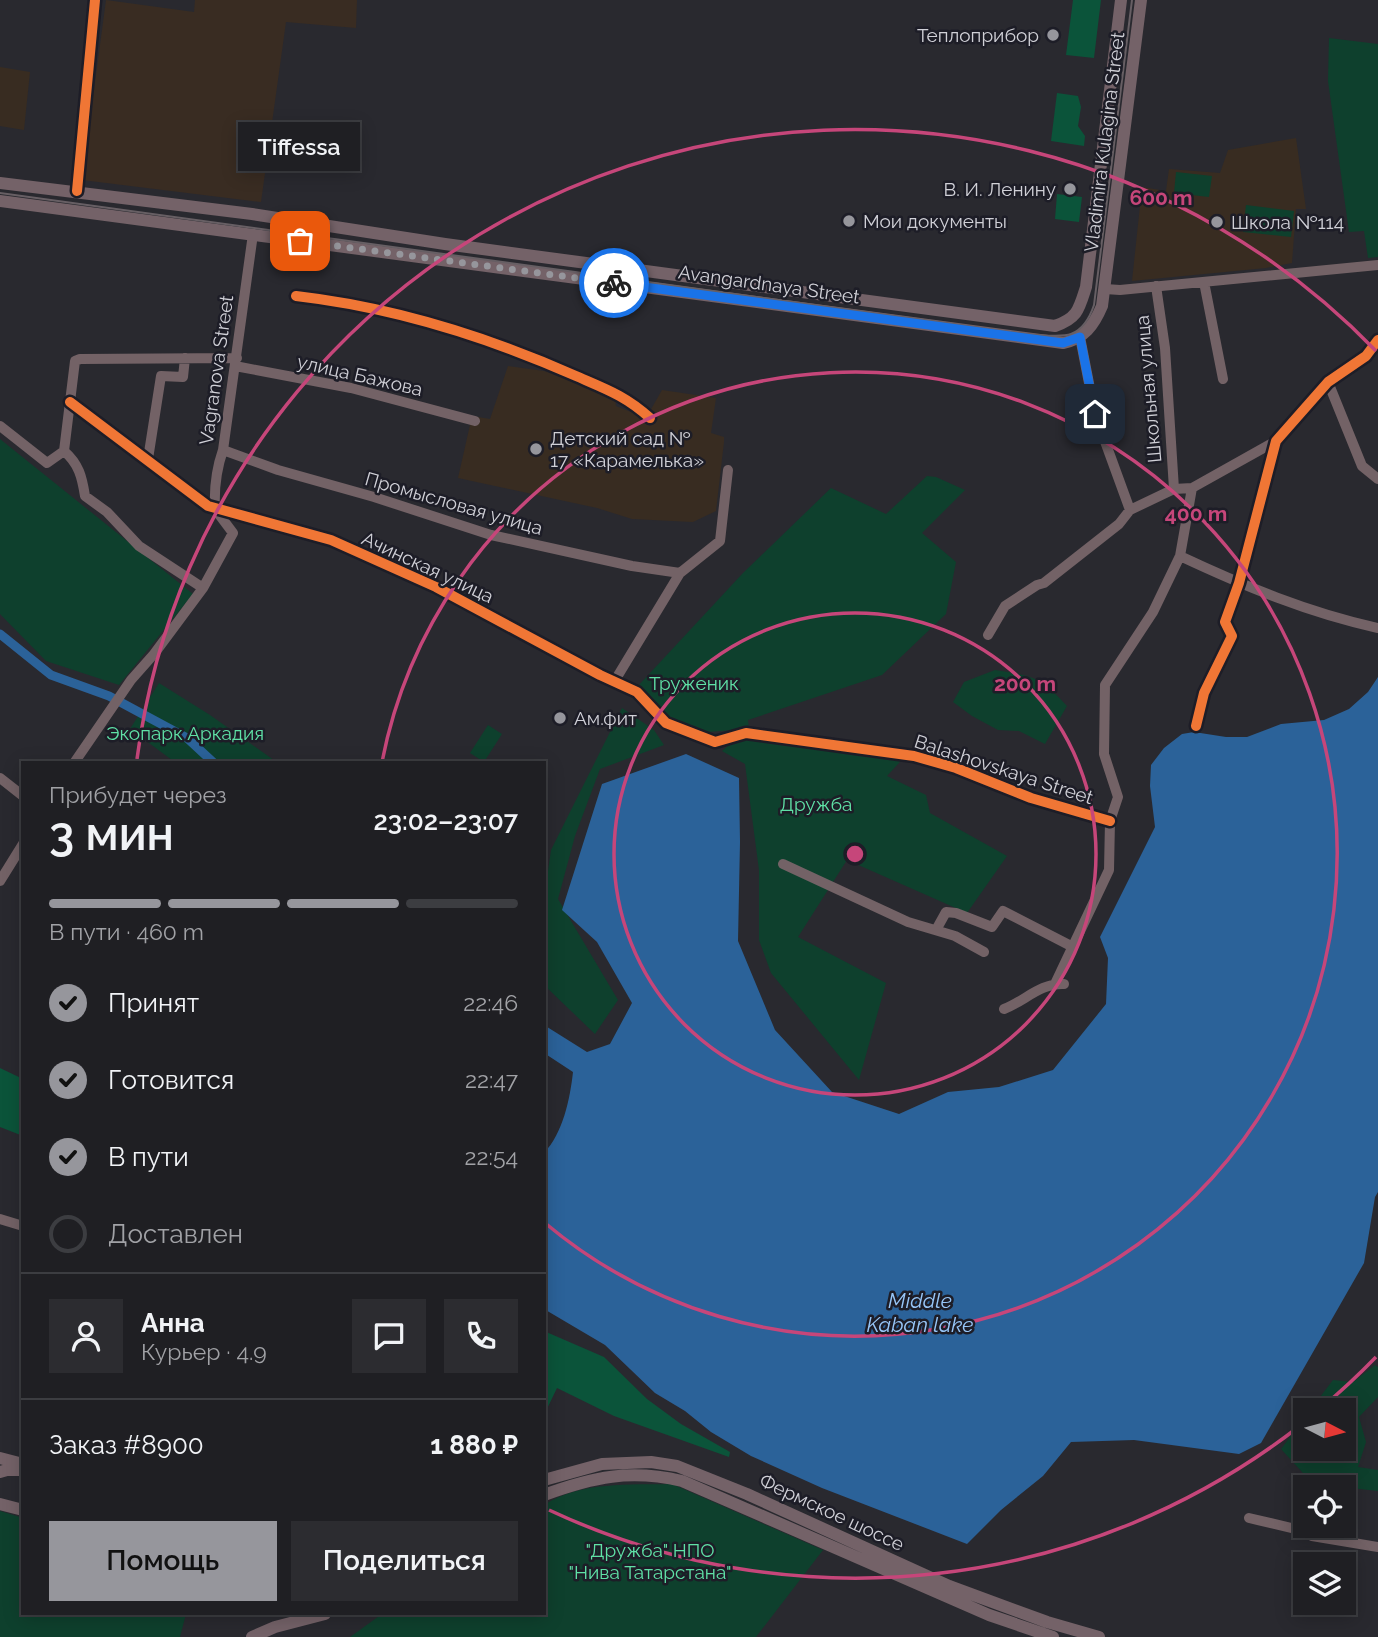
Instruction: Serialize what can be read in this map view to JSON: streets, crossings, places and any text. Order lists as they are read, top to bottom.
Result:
{
  "streets": {
    "main road": ["Vladimira Kulagina Street", "Avangardnaya Street", "Фермское шоссе"],
    "street": [
      "Vagranova Street",
      "улица Бажова",
      "Школьная улица",
      "Промысловая улица",
      "Ачинская улица",
      "Balashovskaya Street"
    ]
  },
  "crossings": [
    ["Vladimira Kulagina Street", "Avangardnaya Street"],
    ["Avangardnaya Street", "Vagranova Street"],
    ["Vagranova Street", "улица Бажова"],
    ["Vagranova Street", "Промысловая улица"],
    ["Vagranova Street", "Ачинская улица"],
    ["Ачинская улица", "Balashovskaya Street"]
  ],
  "water": ["Middle Kaban lake"],
  "parks": [
    "Труженик",
    "Экопарк Аркадия",
    "Дружба",
    "\"Дружба\" НПО \"Нива Татарстана\""
  ],
  "places": [
    "Теплоприбор",
    "В. И. Ленину",
    "Мои документы",
    "Школа №114",
    "Tiffessa",
    "Детский сад № 17 «Карамелька»",
    "Ам.фит"
  ],
  "north": "right",
  "page": {
    "bubble": "Tiffessa",
    "heading": ["3 мин", "Прибудет через", "23:02–23:07"],
    "panel": [
      "Анна",
      "Курьер · 4.9",
      "Заказ #8900",
      "1 880 ₽"
    ],
    "bar": "В пути · 460 m",
    "list": [
      ["Принят", "22:46"],
      ["Готовится", "22:47"],
      ["В пути", "22:54"],
      "Доставлен"
    ],
    "buttons": ["Помощь", "Поделиться"]
  },
  "rings": ["600 m", "400 m", "200 m"]
}
